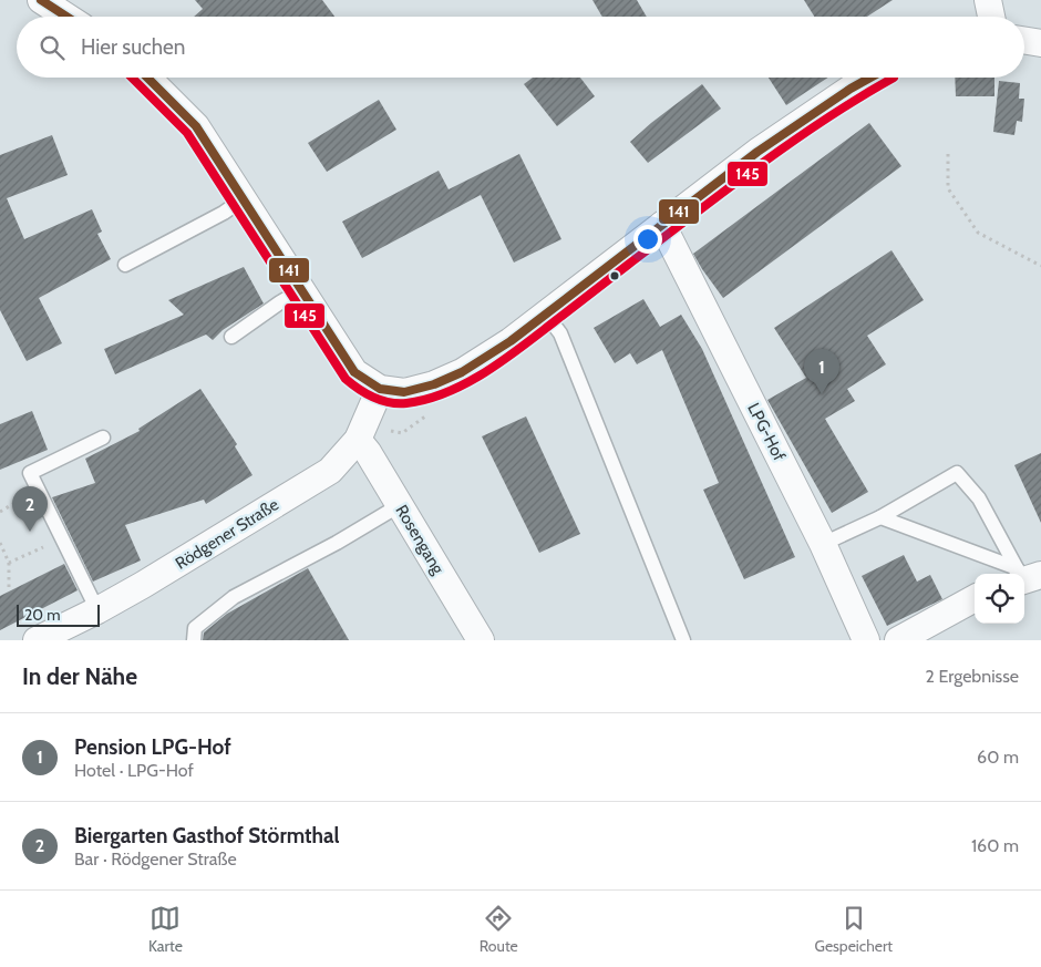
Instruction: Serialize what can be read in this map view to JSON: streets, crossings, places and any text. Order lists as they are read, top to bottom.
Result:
{
  "streets": {
    "street": ["LPG-Hof", "Rödgener Straße", "Rosengang"]
  },
  "crossings": [
    ["Rödgener Straße", "Rosengang"]
  ],
  "lines": ["transit line 141", "transit line 145"],
  "scale_bar": "20 m",
  "page": {
    "search": "Hier suchen",
    "pins": ["1", "2"],
    "scale": "20 m",
    "heading": ["In der Nähe", "2 Ergebnisse"],
    "list": [
      {
        "mark": "1",
        "name": "Pension LPG-Hof",
        "note": "Hotel · LPG-Hof",
        "value": "60 m"
      },
      {
        "mark": "2",
        "name": "Biergarten Gasthof Störmthal",
        "note": "Bar · Rödgener Straße",
        "value": "160 m"
      }
    ],
    "nav": ["Karte", "Route", "Gespeichert"]
  }
}
